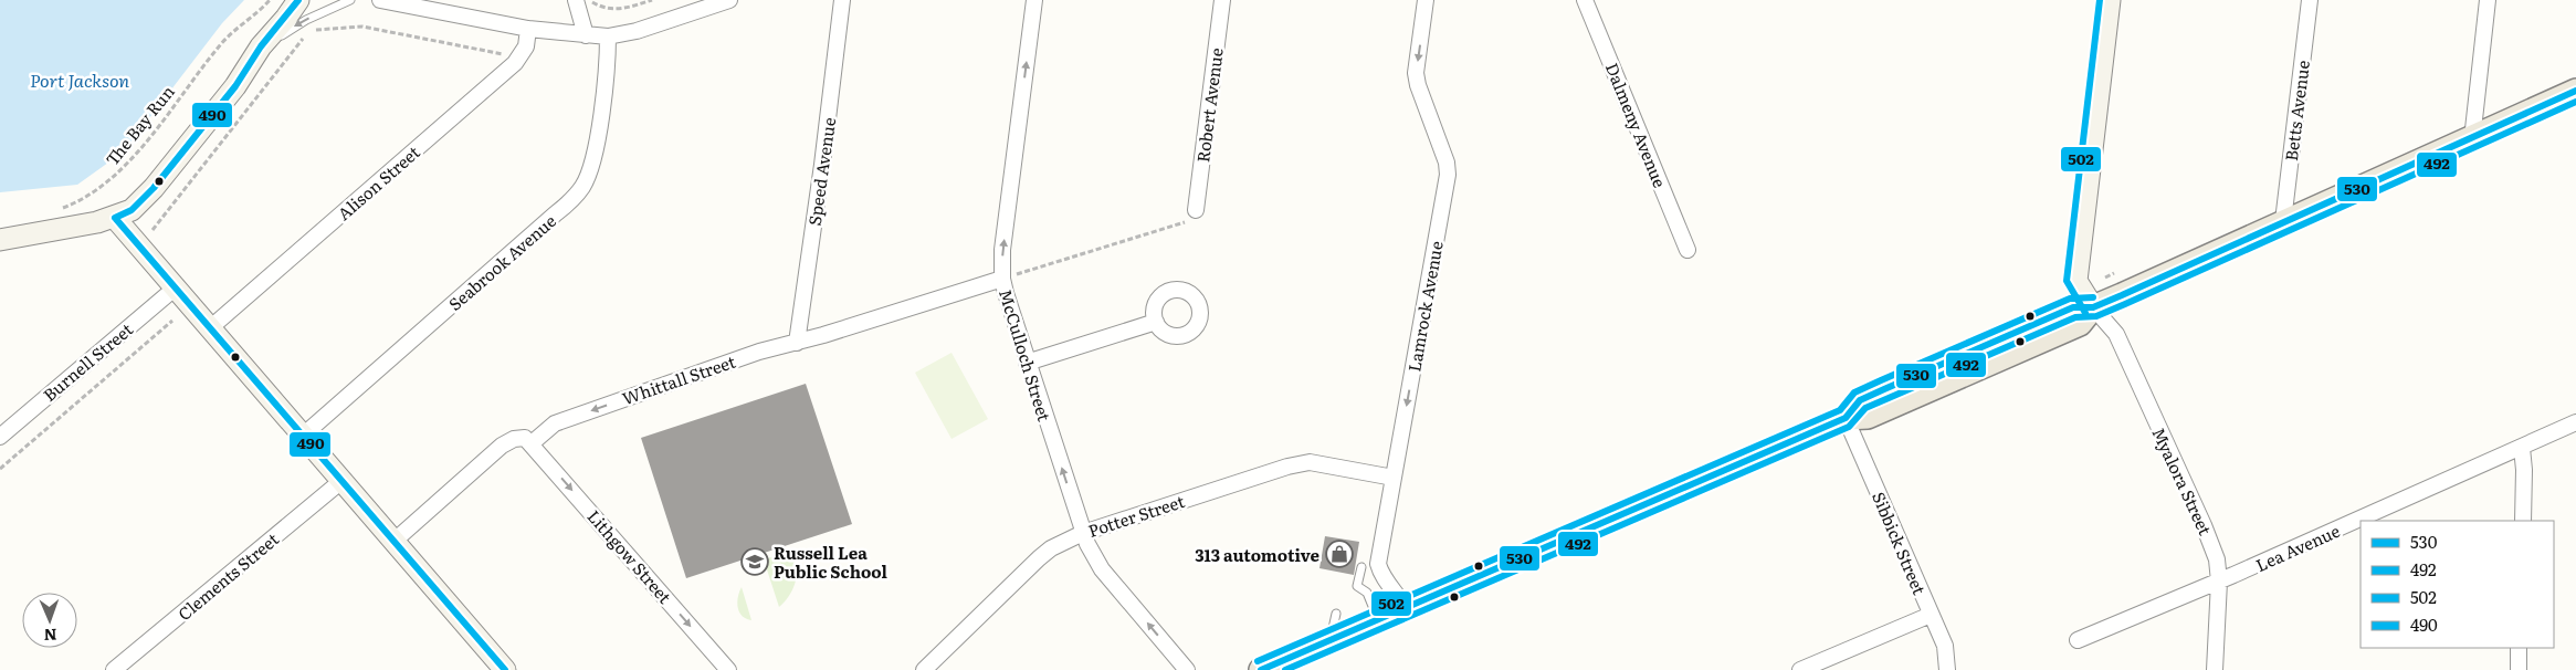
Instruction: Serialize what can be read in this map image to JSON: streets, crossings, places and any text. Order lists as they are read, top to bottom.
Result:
{
  "streets": {
    "street": [
      "Robert Avenue",
      "Betts Avenue",
      "Dalmeny Avenue",
      "Speed Avenue",
      "Alison Street",
      "Seabrook Avenue",
      "Lamrock Avenue",
      "McCulloch Street",
      "Burnell Street",
      "Whittall Street",
      "Myalora Street",
      "Potter Street",
      "Sibbick Street",
      "Lea Avenue",
      "Lithgow Street",
      "Clements Street"
    ],
    "path": ["The Bay Run"]
  },
  "crossings": [
    ["Speed Avenue", "Whittall Street"],
    ["Lamrock Avenue", "Potter Street"],
    ["McCulloch Street", "Whittall Street"],
    ["McCulloch Street", "Potter Street"],
    ["Whittall Street", "Lithgow Street"],
    ["Myalora Street", "Lea Avenue"]
  ],
  "one_way": [
    "Lamrock Avenue",
    "McCulloch Street",
    "Whittall Street",
    "Lithgow Street"
  ],
  "water": ["Port Jackson"],
  "places": {
    "shop": ["313 automotive"],
    "school or university": ["Russell Lea Public School"]
  },
  "lines": [
    "transit line 502",
    "transit line 490",
    "transit line 530",
    "transit line 492"
  ],
  "legend": [
    "530",
    "492",
    "502",
    "490"
  ],
  "north": "bottom"
}
